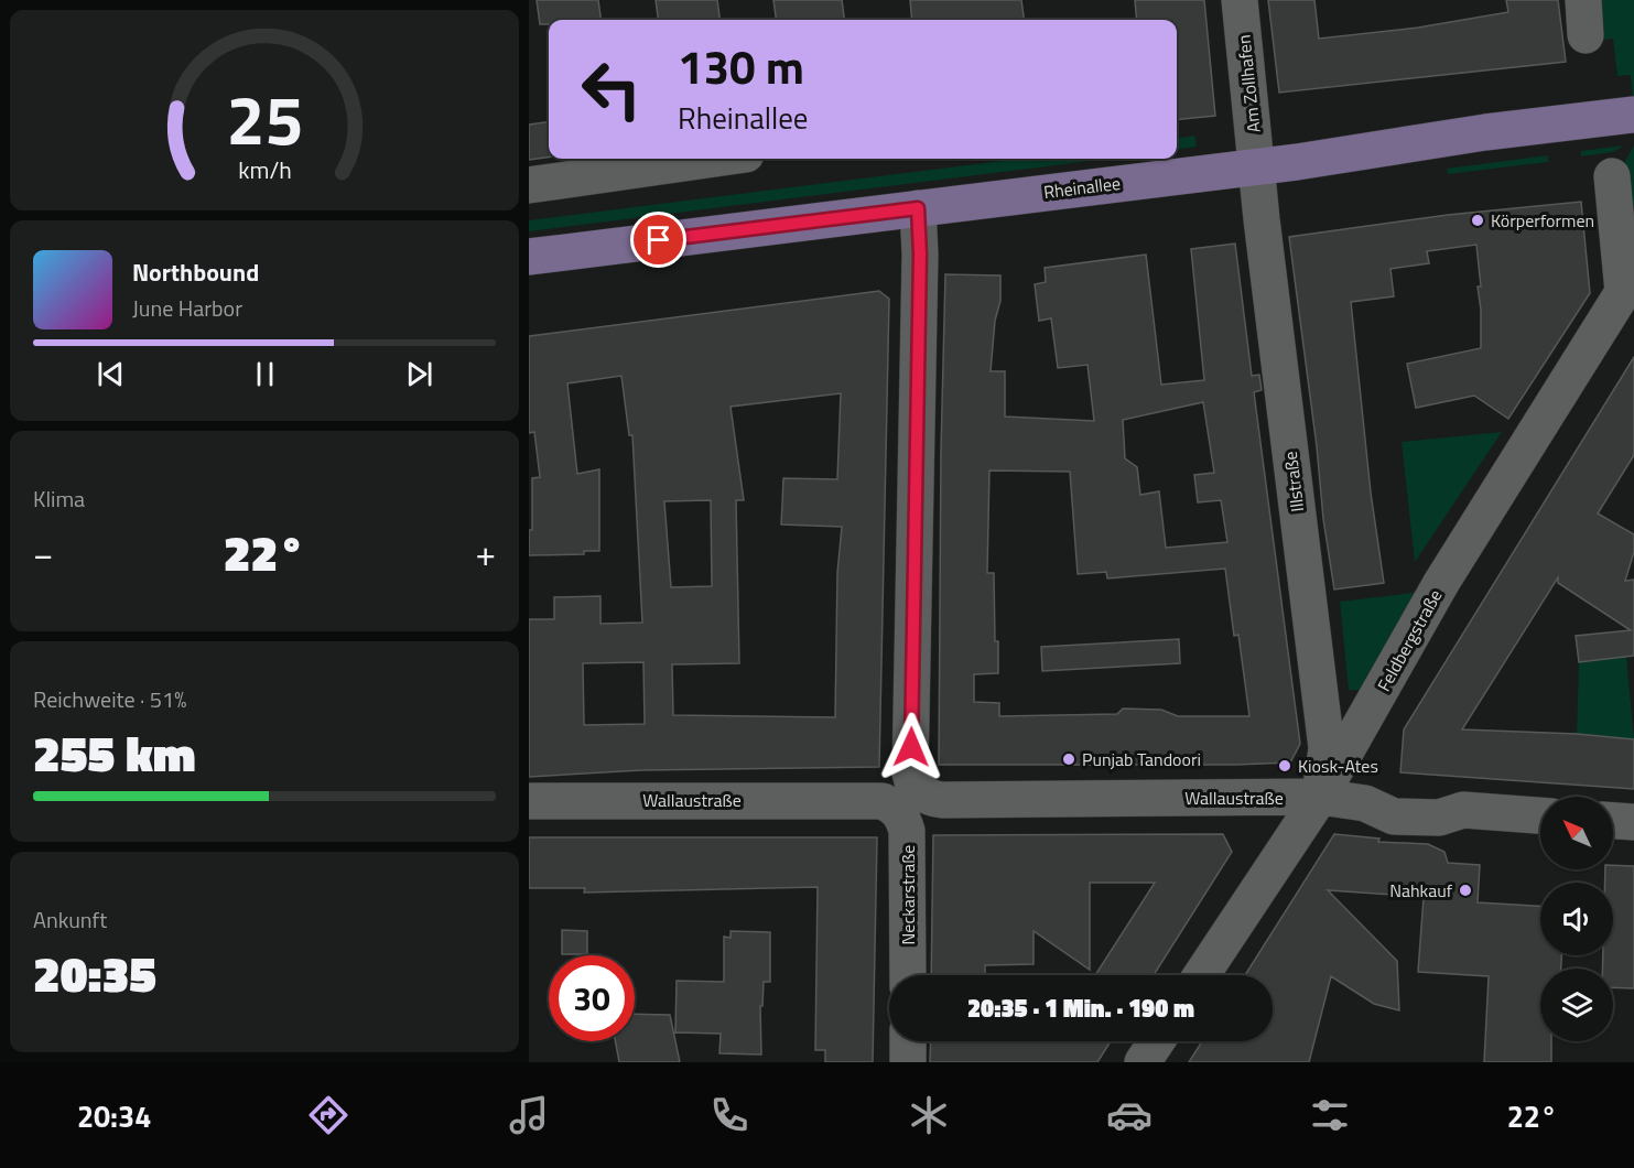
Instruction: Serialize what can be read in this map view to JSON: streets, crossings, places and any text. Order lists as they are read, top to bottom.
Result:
{
  "streets": {
    "main road": ["Rheinallee"],
    "street": [
      "Am Zollhafen",
      "Illstraße",
      "Feldbergstraße",
      "Wallaustraße",
      "Neckarstraße"
    ]
  },
  "crossings": [
    ["Am Zollhafen", "Rheinallee"],
    ["Am Zollhafen", "Illstraße"],
    ["Rheinallee", "Illstraße"],
    ["Rheinallee", "Neckarstraße"],
    ["Illstraße", "Feldbergstraße"],
    ["Illstraße", "Wallaustraße"],
    ["Feldbergstraße", "Wallaustraße"],
    ["Wallaustraße", "Neckarstraße"]
  ],
  "places": [
    "Körperformen",
    "Punjab Tandoori",
    "Kiosk-Ates",
    "Nahkauf"
  ],
  "north": "top left",
  "page": {
    "turn": ["130 m", "Rheinallee"],
    "song": ["Northbound", "June Harbor"],
    "tile": [
      "Klima",
      ["Reichweite · 51%", "255 km"],
      ["Ankunft", "20:35"]
    ],
    "heat": ["−", "22°", "+"],
    "limit": "30",
    "trip": "20:35 · 1 Min. · 190 m",
    "tabs": ["20:34", "22°"],
    "gauge": ["25", "km/h"]
  }
}
